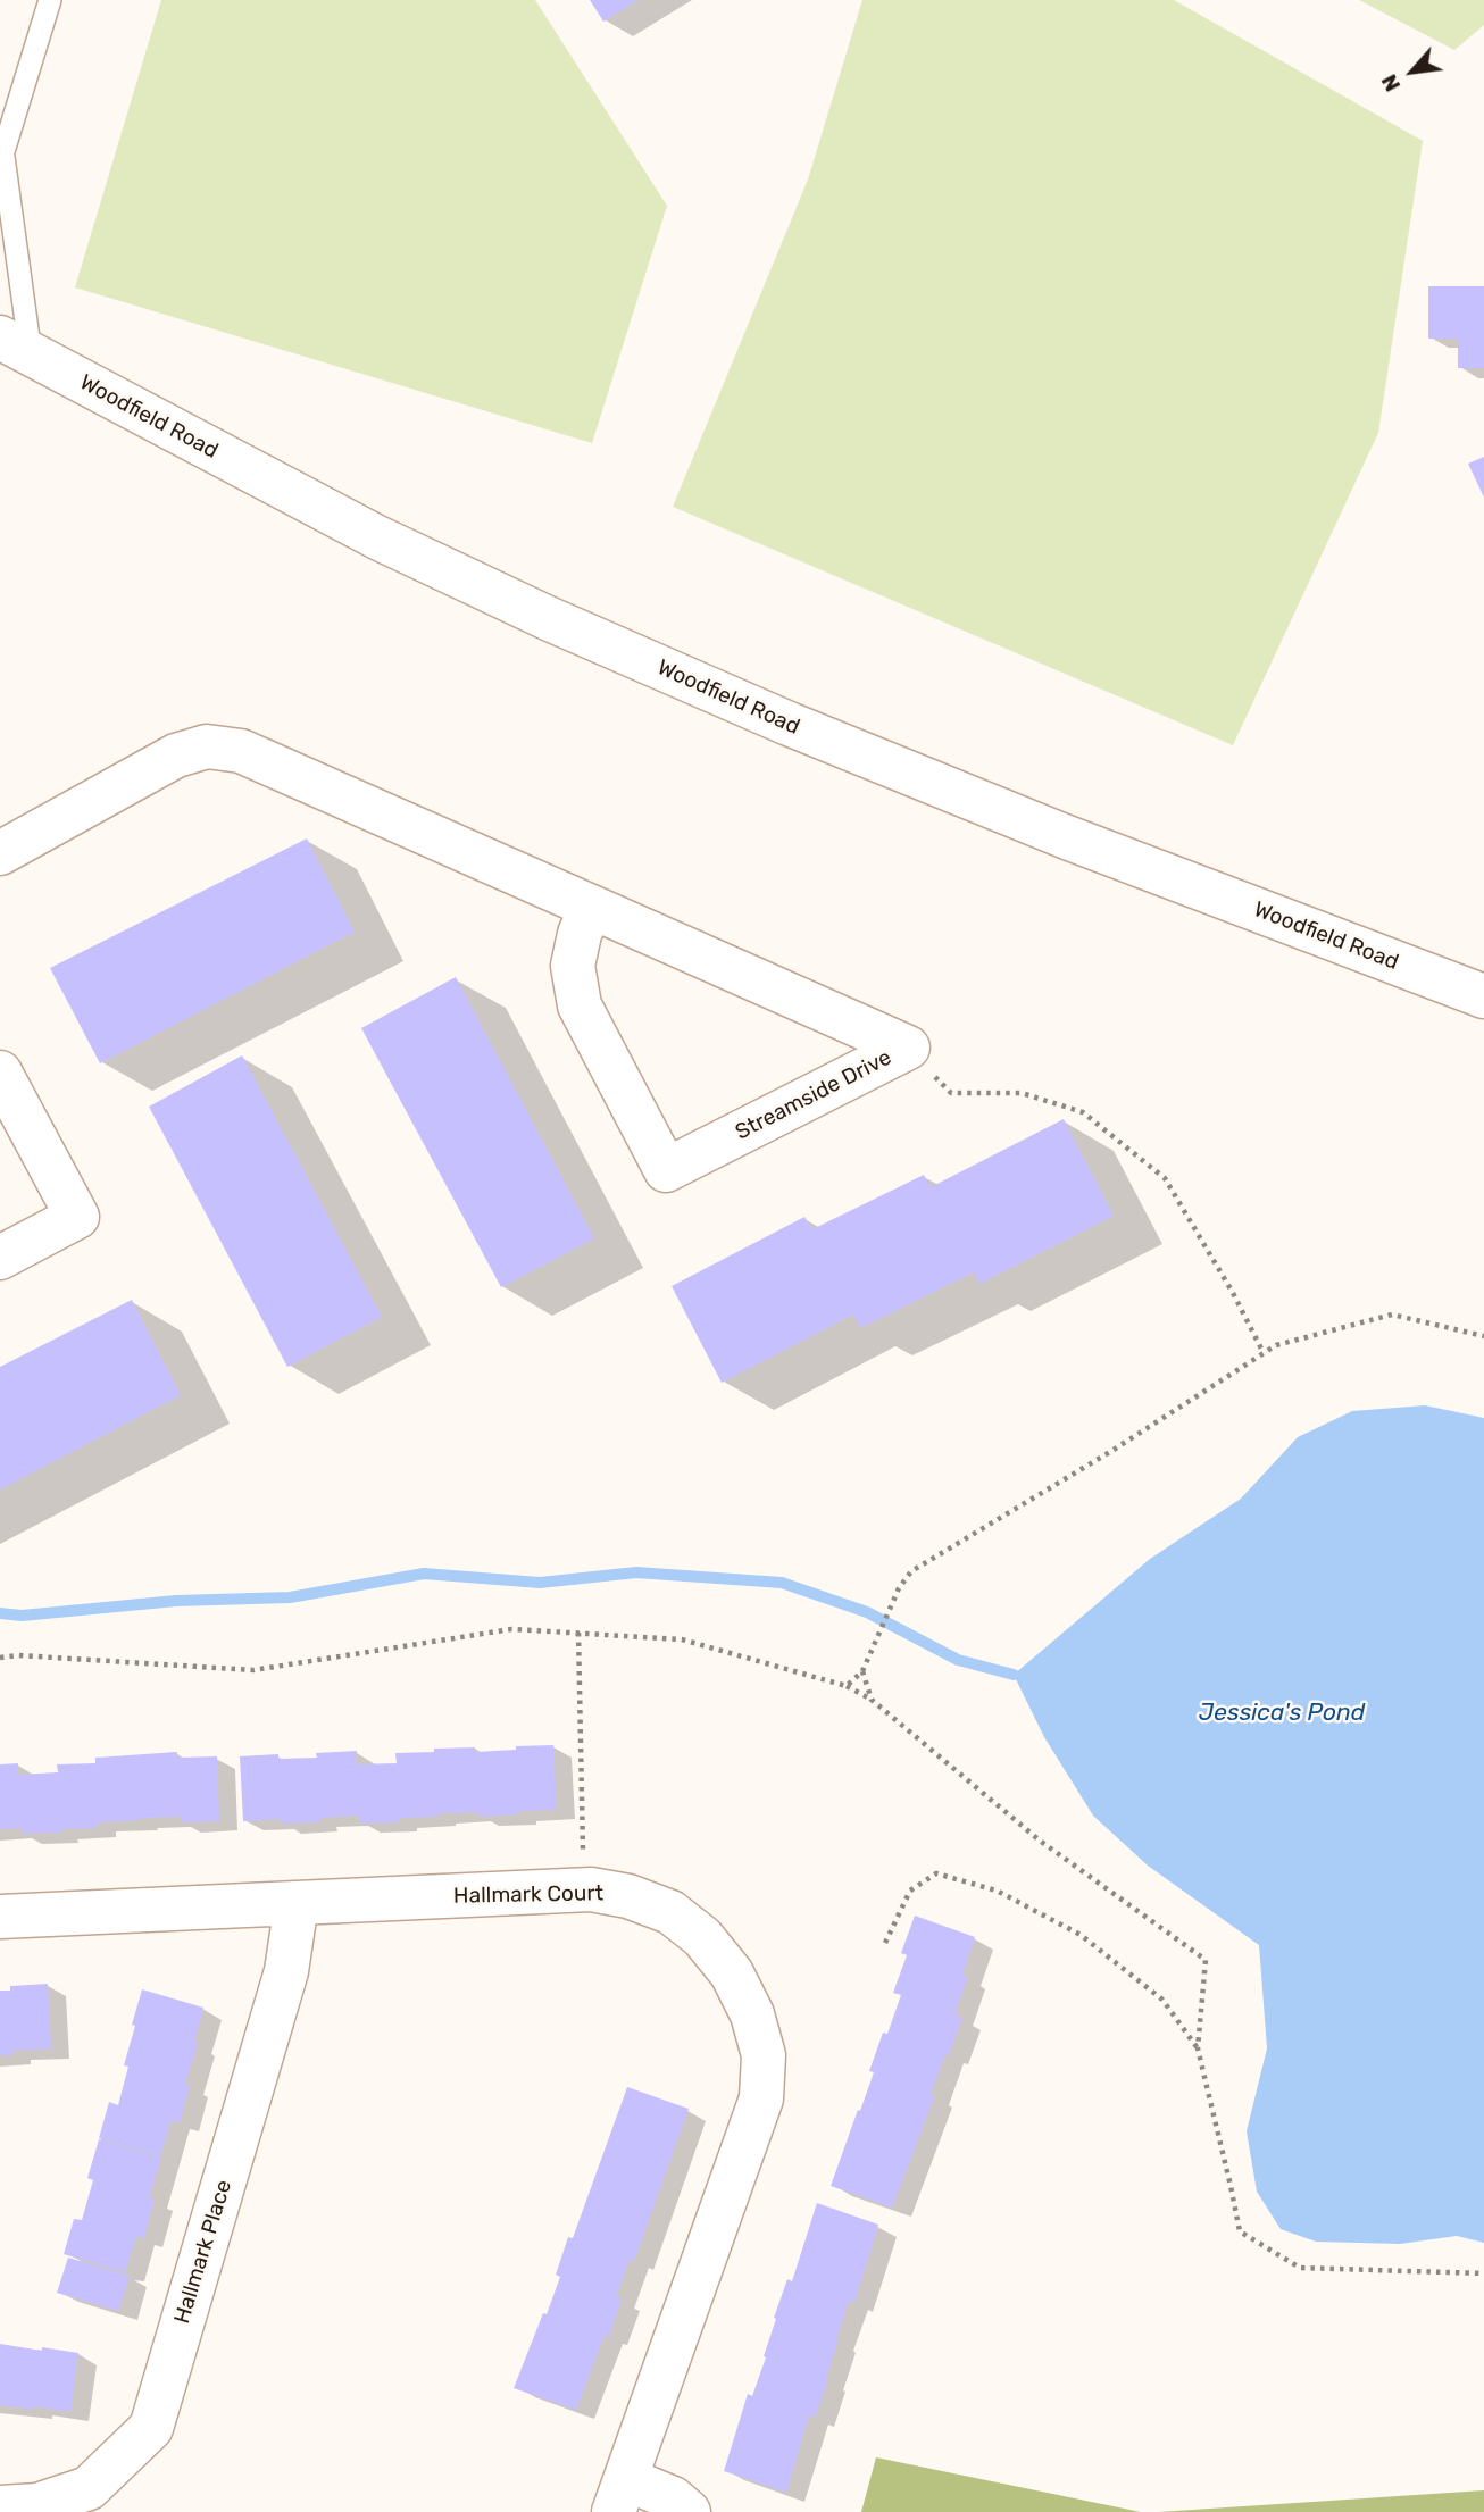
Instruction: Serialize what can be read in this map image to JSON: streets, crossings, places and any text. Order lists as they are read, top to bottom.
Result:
{
  "streets": {
    "street": [
      "Woodfield Road",
      "Streamside Drive",
      "Hallmark Court",
      "Hallmark Place"
    ]
  },
  "crossings": [
    ["Hallmark Court", "Hallmark Place"]
  ],
  "water": ["Jessica's Pond"],
  "north": "bottom left"
}
